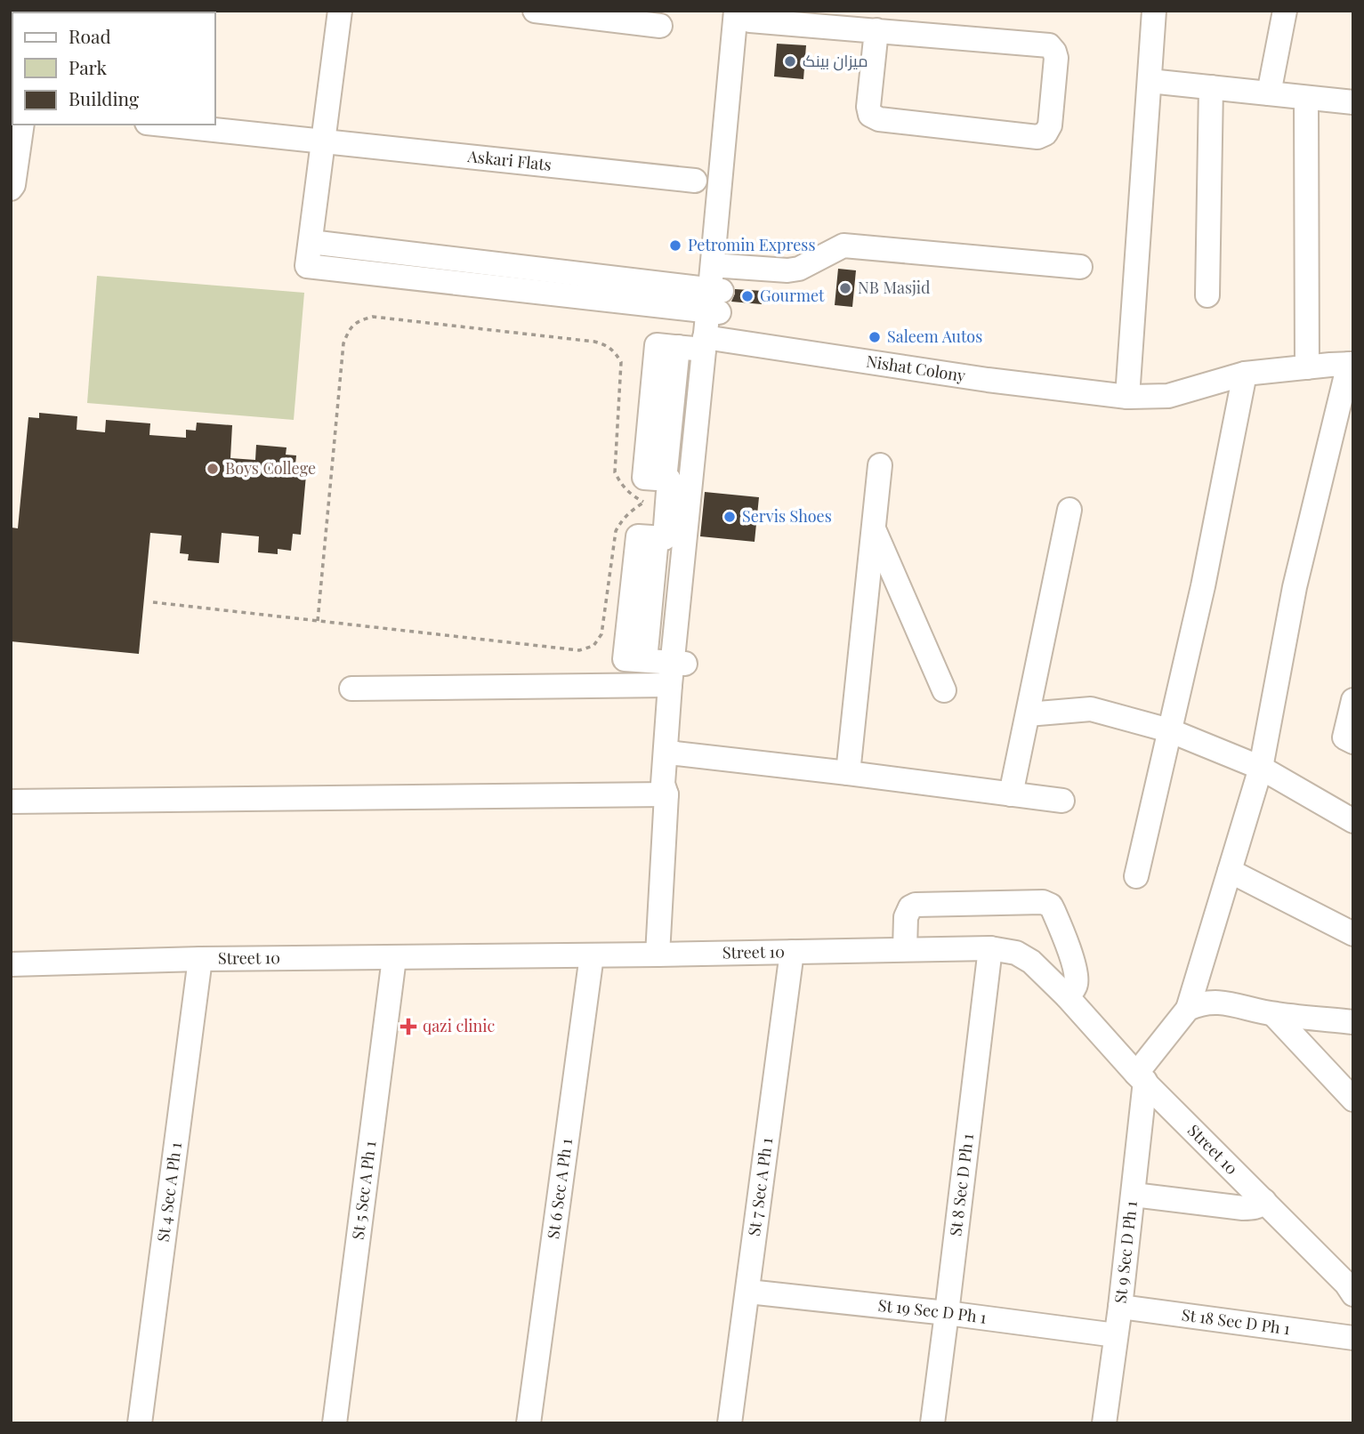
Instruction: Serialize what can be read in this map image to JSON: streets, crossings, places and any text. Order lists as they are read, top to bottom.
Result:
{
  "streets": {
    "street": [
      "Askari Flats",
      "Nishat Colony",
      "Street 10",
      "St 8 Sec D Ph 1",
      "St 7 Sec A Ph 1",
      "St 6 Sec A Ph 1",
      "St 5 Sec A Ph 1",
      "St 4 Sec A Ph 1",
      "St 9 Sec D Ph 1",
      "St 19 Sec D Ph 1",
      "St 18 Sec D Ph 1"
    ]
  },
  "crossings": [
    ["Street 10", "St 8 Sec D Ph 1"],
    ["Street 10", "St 7 Sec A Ph 1"],
    ["Street 10", "St 6 Sec A Ph 1"],
    ["Street 10", "St 5 Sec A Ph 1"],
    ["Street 10", "St 4 Sec A Ph 1"],
    ["Street 10", "St 9 Sec D Ph 1"],
    ["St 8 Sec D Ph 1", "St 19 Sec D Ph 1"],
    ["St 7 Sec A Ph 1", "St 19 Sec D Ph 1"],
    ["St 9 Sec D Ph 1", "St 19 Sec D Ph 1"],
    ["St 9 Sec D Ph 1", "St 18 Sec D Ph 1"]
  ],
  "places": {
    "other": [
      "میزان بینک",
      "Petromin Express",
      "NB Masjid",
      "Gourmet",
      "Saleem Autos",
      "Boys College",
      "Servis Shoes"
    ],
    "health": ["qazi clinic"]
  },
  "legend": ["Road", "Park", "Building"]
}
